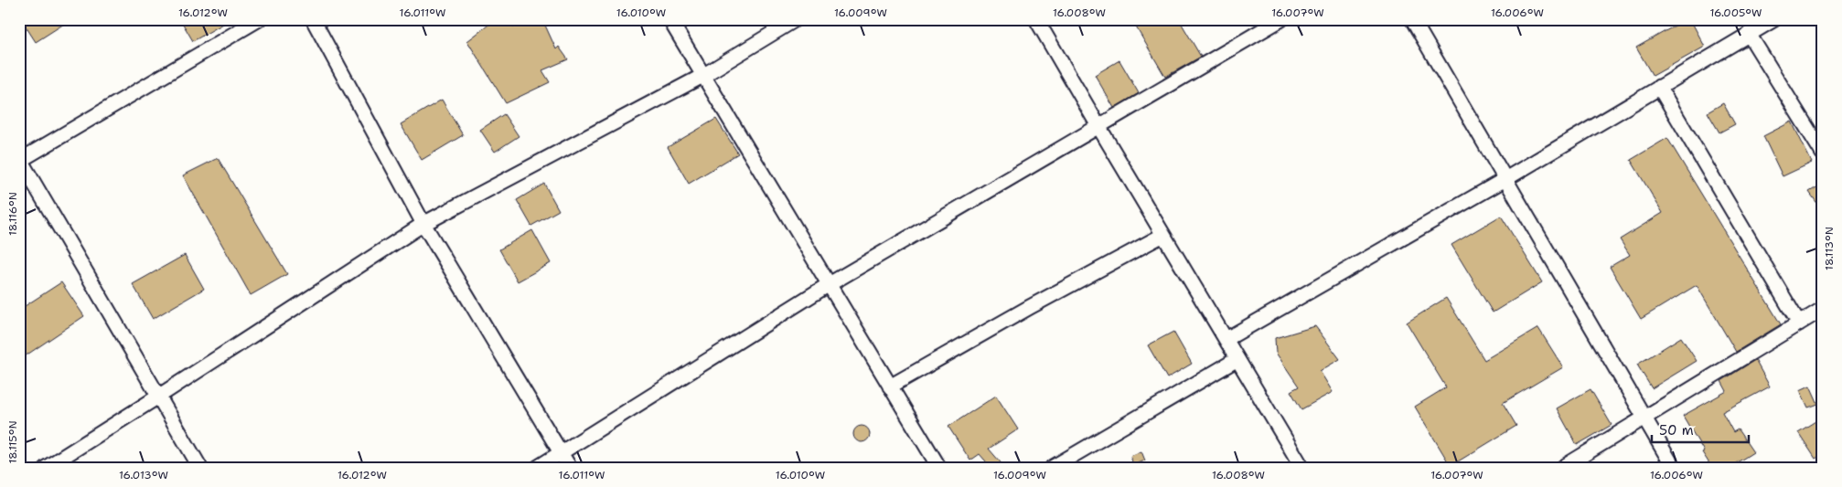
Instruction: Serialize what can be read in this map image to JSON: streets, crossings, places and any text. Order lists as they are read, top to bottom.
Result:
{
  "scale_bar": "50 m",
  "coordinates": [
    "16.012°W",
    "16.011°W",
    "16.010°W",
    "16.009°W",
    "16.008°W",
    "16.007°W",
    "16.006°W",
    "16.005°W",
    "18.116°N",
    "18.113°N",
    "18.115°N",
    "16.013°W"
  ]
}
